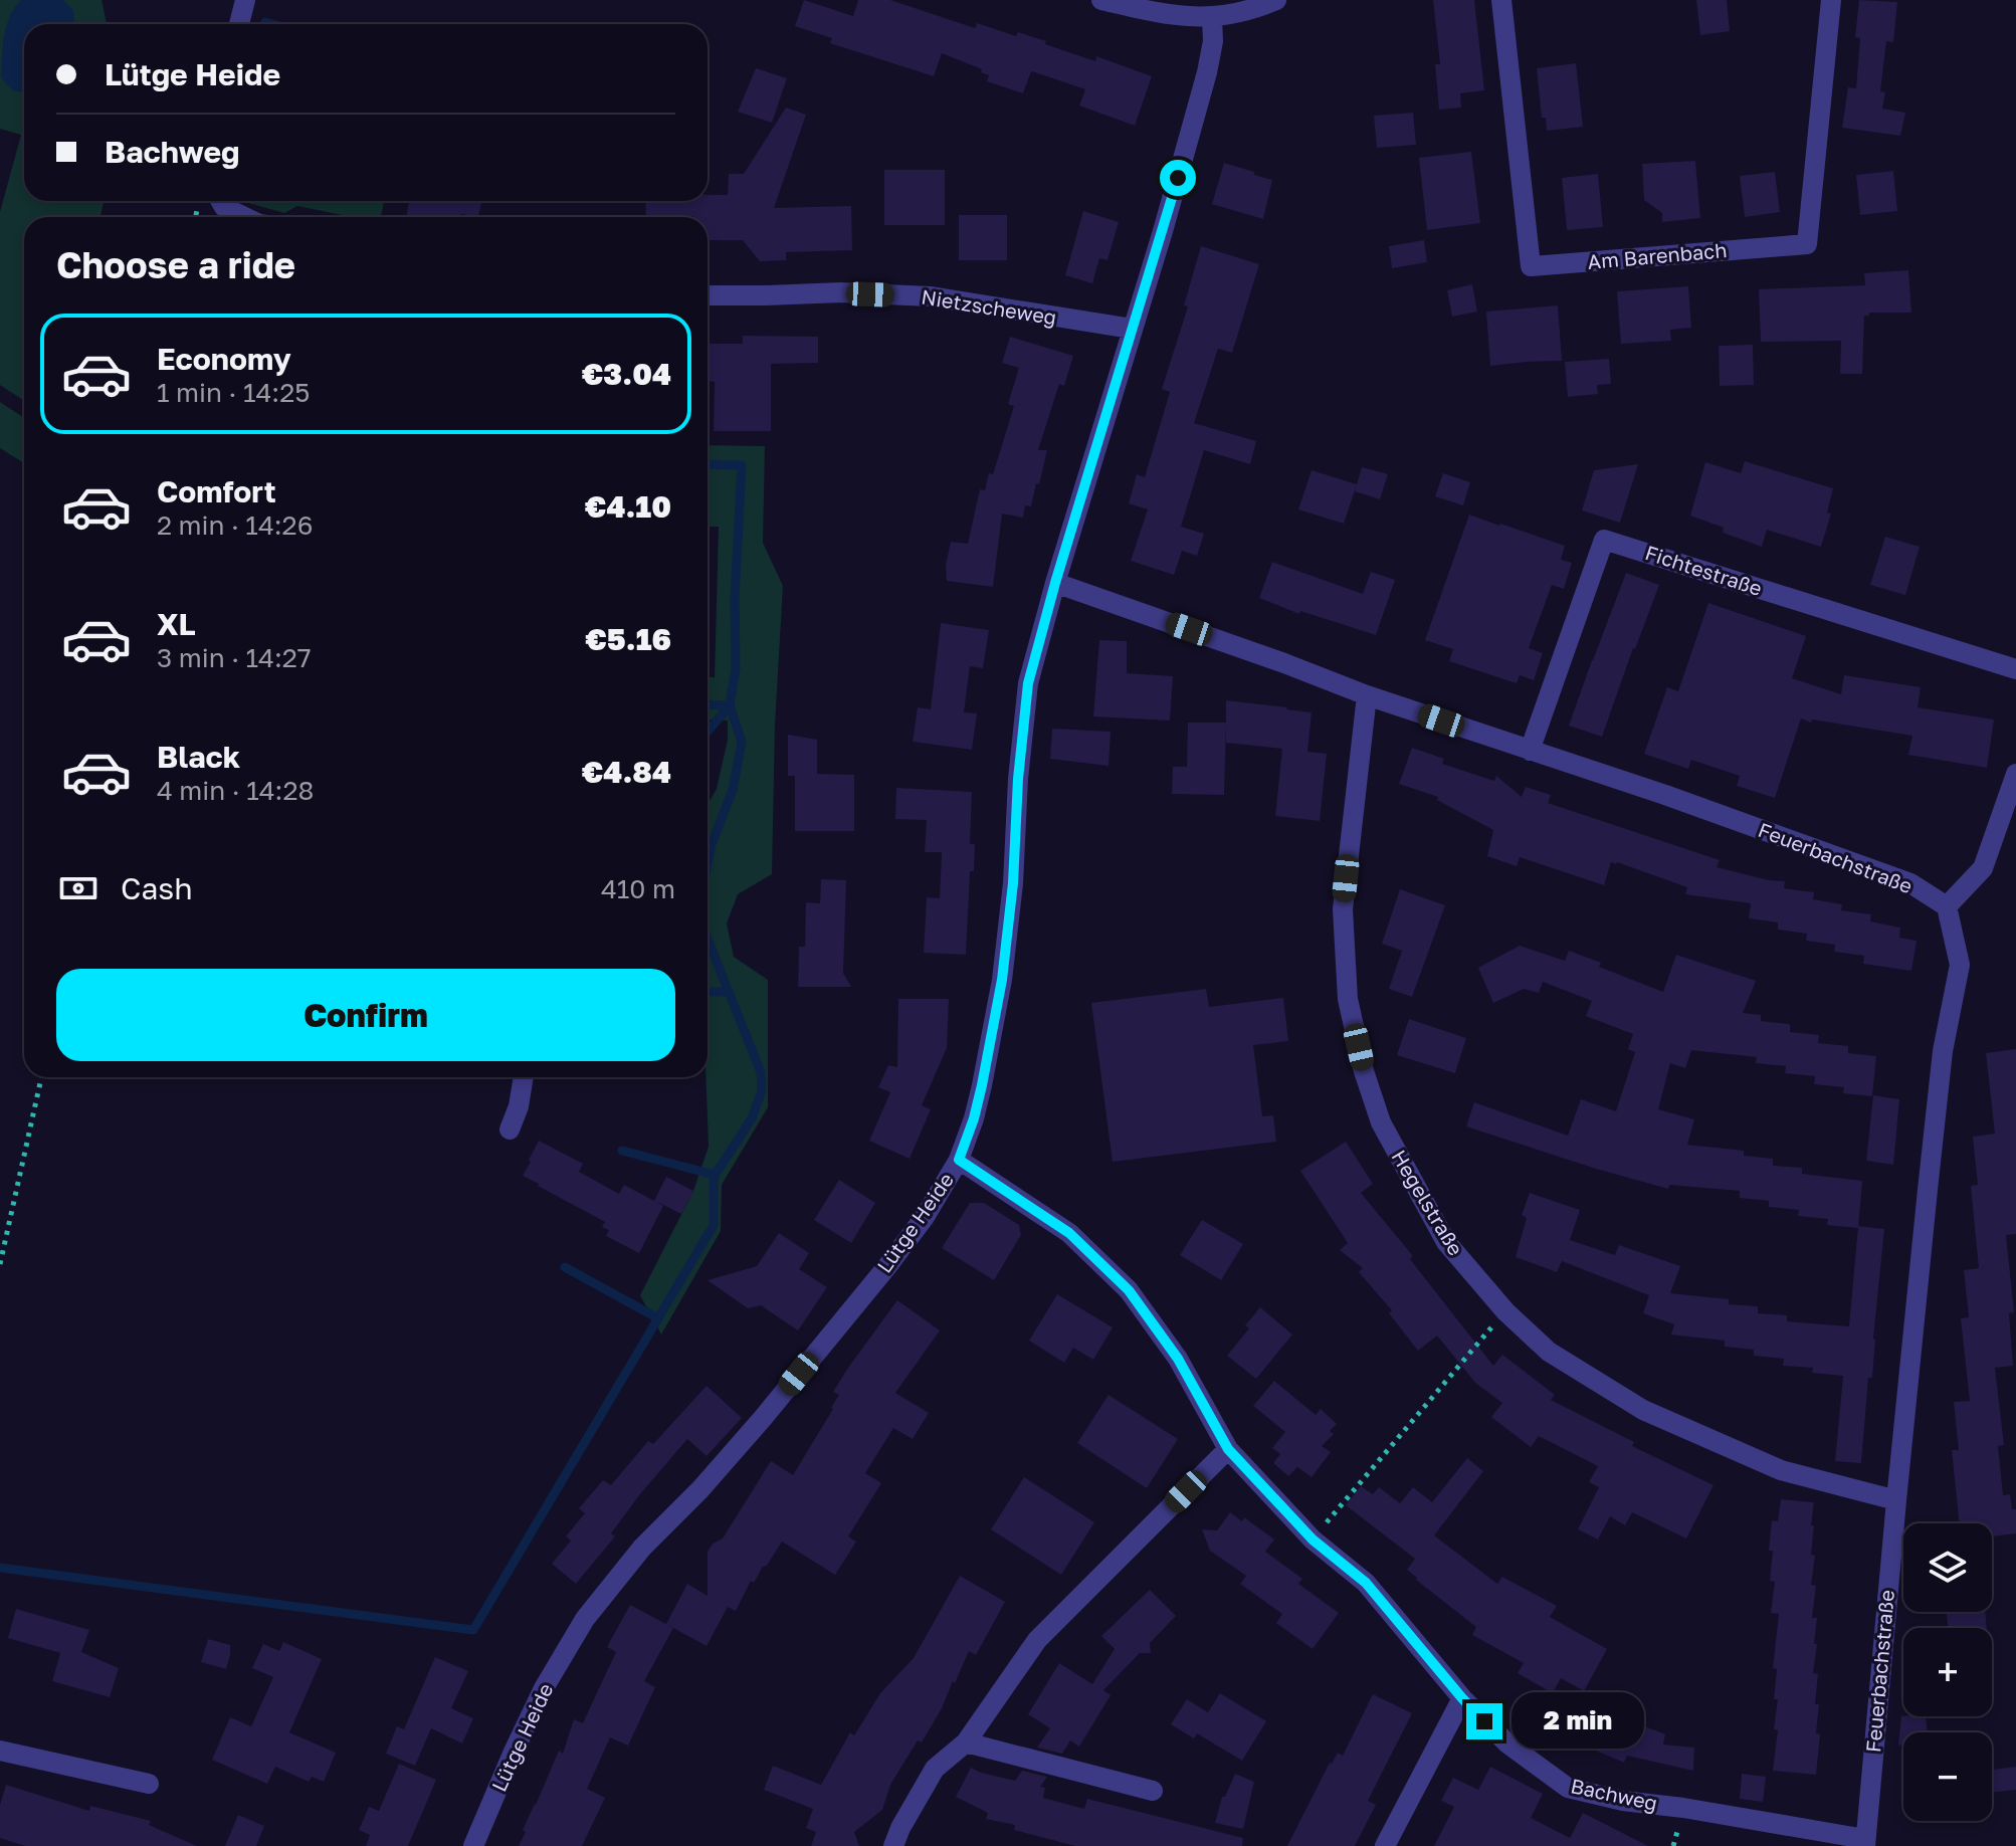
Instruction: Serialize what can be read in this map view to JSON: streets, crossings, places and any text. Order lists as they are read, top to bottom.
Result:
{
  "streets": {
    "street": [
      "Am Barenbach",
      "Nietzscheweg",
      "Fichtestraße",
      "Feuerbachstraße",
      "Hegelstraße",
      "Lütge Heide",
      "Bachweg"
    ]
  },
  "crossings": [
    ["Nietzscheweg", "Lütge Heide"],
    ["Fichtestraße", "Feuerbachstraße"],
    ["Feuerbachstraße", "Hegelstraße"],
    ["Feuerbachstraße", "Lütge Heide"],
    ["Feuerbachstraße", "Bachweg"],
    ["Lütge Heide", "Bachweg"]
  ],
  "page": {
    "banner": ["Lütge Heide", "Bachweg"],
    "heading": "Choose a ride",
    "list": [
      {
        "name": "Economy",
        "note": "1 min · 14:25",
        "value": "€3.04"
      },
      {
        "name": "Comfort",
        "note": "2 min · 14:26",
        "value": "€4.10"
      },
      {
        "name": "XL",
        "note": "3 min · 14:27",
        "value": "€5.16"
      },
      {
        "name": "Black",
        "note": "4 min · 14:28",
        "value": "€4.84"
      }
    ],
    "pay": ["Cash", "410 m"],
    "buttons": "Confirm",
    "map_buttons": ["+", "−"],
    "bubble": "2 min"
  }
}
